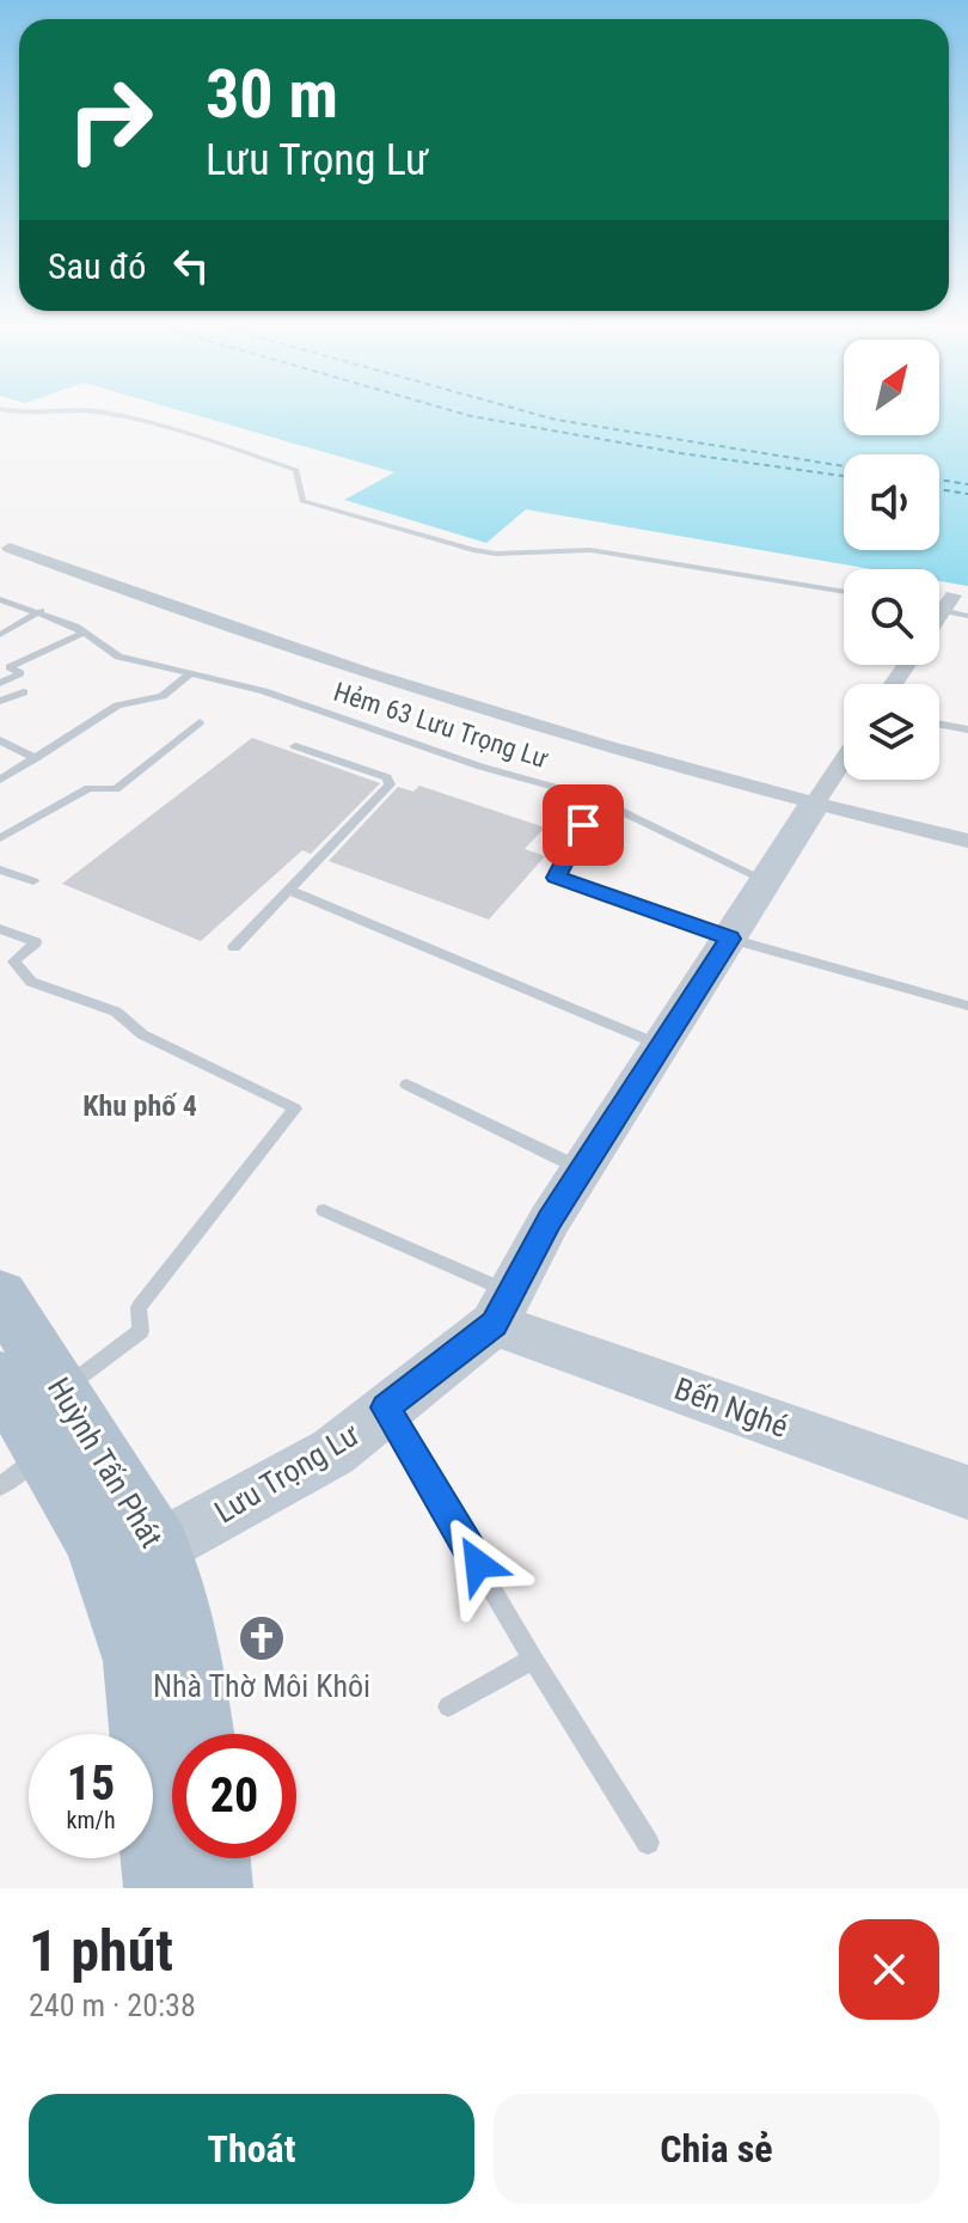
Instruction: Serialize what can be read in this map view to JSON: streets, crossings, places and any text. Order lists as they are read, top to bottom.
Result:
{
  "streets": {
    "main road": ["Huỳnh Tấn Phát"],
    "street": ["Bến Nghé", "Lưu Trọng Lư"],
    "lane": ["Hẻm 63 Lưu Trọng Lư"]
  },
  "crossings": [
    ["Hẻm 63 Lưu Trọng Lư", "Lưu Trọng Lư"],
    ["Bến Nghé", "Lưu Trọng Lư"],
    ["Huỳnh Tấn Phát", "Lưu Trọng Lư"]
  ],
  "districts": ["Khu phố 4"],
  "places": {
    "church": ["Nhà Thờ Môi Khôi"]
  },
  "north": "top right",
  "page": {
    "turn": ["30 m", "Lưu Trọng Lư"],
    "then": "Sau đó",
    "speed": "15 km/h",
    "limit": "20",
    "heading": ["1 phút", "240 m · 20:38"],
    "buttons": ["Thoát", "Chia sẻ"]
  }
}
